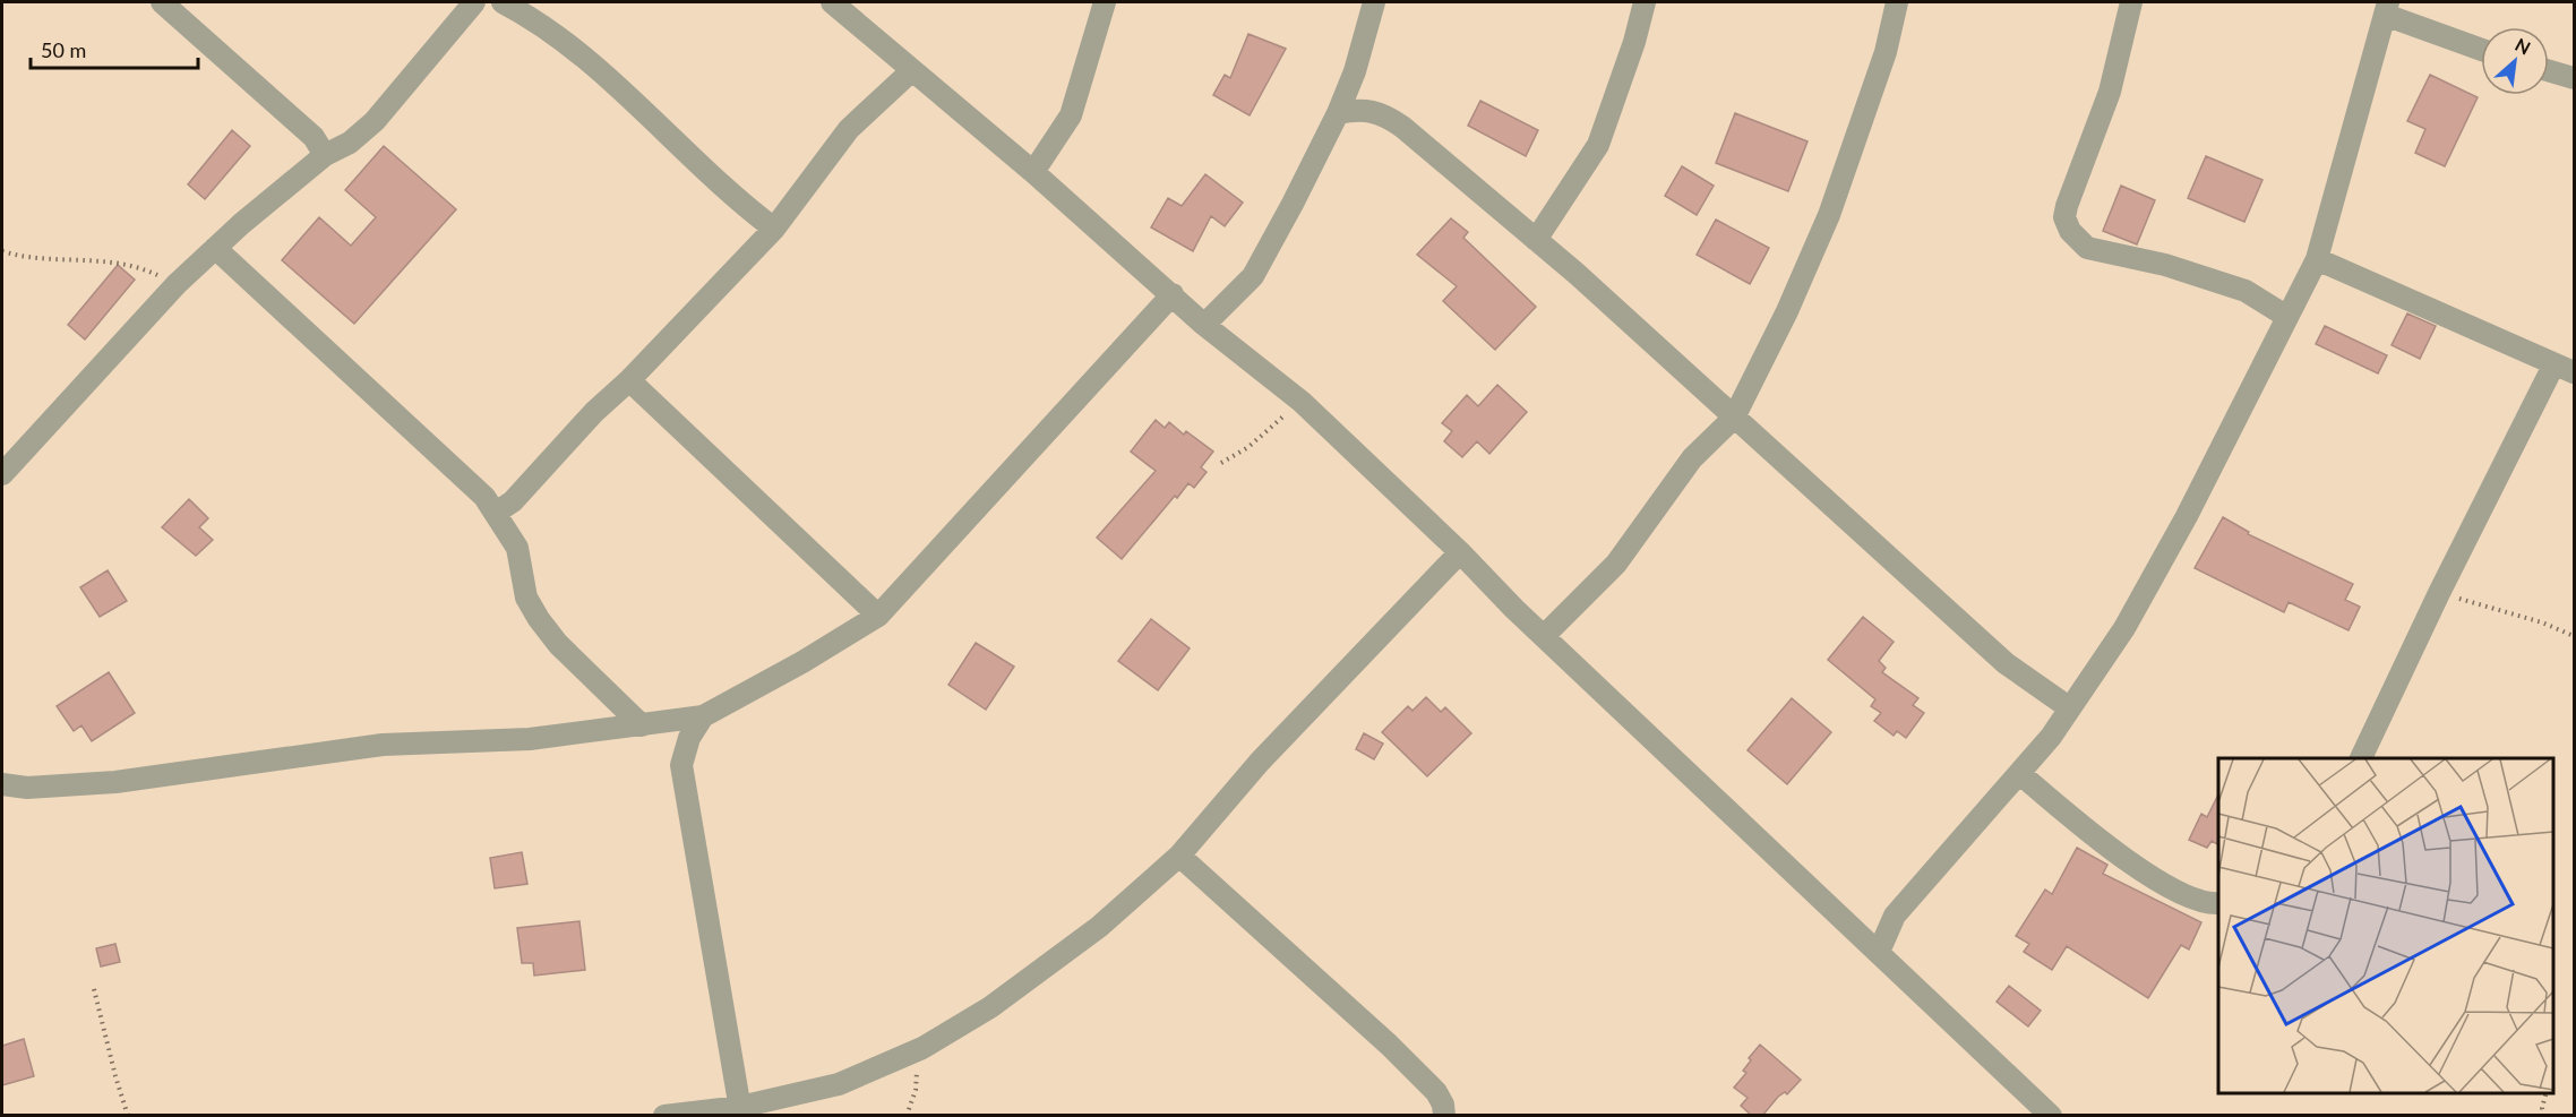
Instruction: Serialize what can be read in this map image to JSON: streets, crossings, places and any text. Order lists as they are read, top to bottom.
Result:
{
  "scale_bar": "50 m",
  "north": "top right"
}
